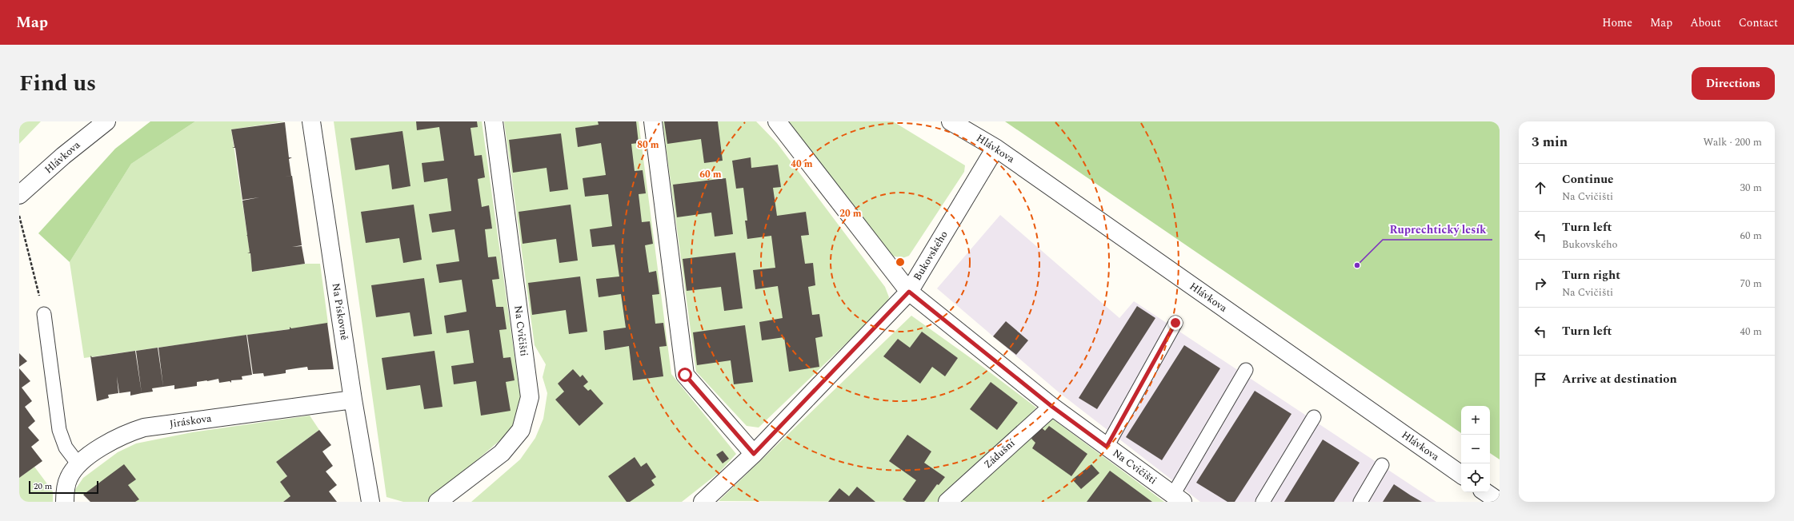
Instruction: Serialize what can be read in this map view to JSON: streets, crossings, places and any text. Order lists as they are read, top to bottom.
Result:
{
  "streets": {
    "street": [
      "Hlávkova",
      "Bukovského",
      "Na Pískovně",
      "Na Cvičišti",
      "Jiráskova",
      "Zádušní"
    ]
  },
  "crossings": [
    ["Hlávkova", "Bukovského"],
    ["Bukovského", "Na Cvičišti"],
    ["Na Pískovně", "Jiráskova"],
    ["Na Cvičišti", "Zádušní"]
  ],
  "places": ["Ruprechtický lesík"],
  "scale_bar": "20 m",
  "page": {
    "header": "Map",
    "nav": [
      "Home",
      "Map",
      "About",
      "Contact"
    ],
    "title": "Find us",
    "buttons": "Directions",
    "heading": ["3 min", "Walk · 200 m"],
    "list": [
      ["Continue", "Na Cvičišti", "30 m"],
      ["Turn left", "Bukovského", "60 m"],
      ["Turn right", "Na Cvičišti", "70 m"],
      ["Turn left", "40 m"],
      "Arrive at destination"
    ],
    "map_buttons": ["+", "−"],
    "scale": "20 m"
  },
  "rings": [
    "80 m",
    "40 m",
    "60 m",
    "20 m"
  ]
}
